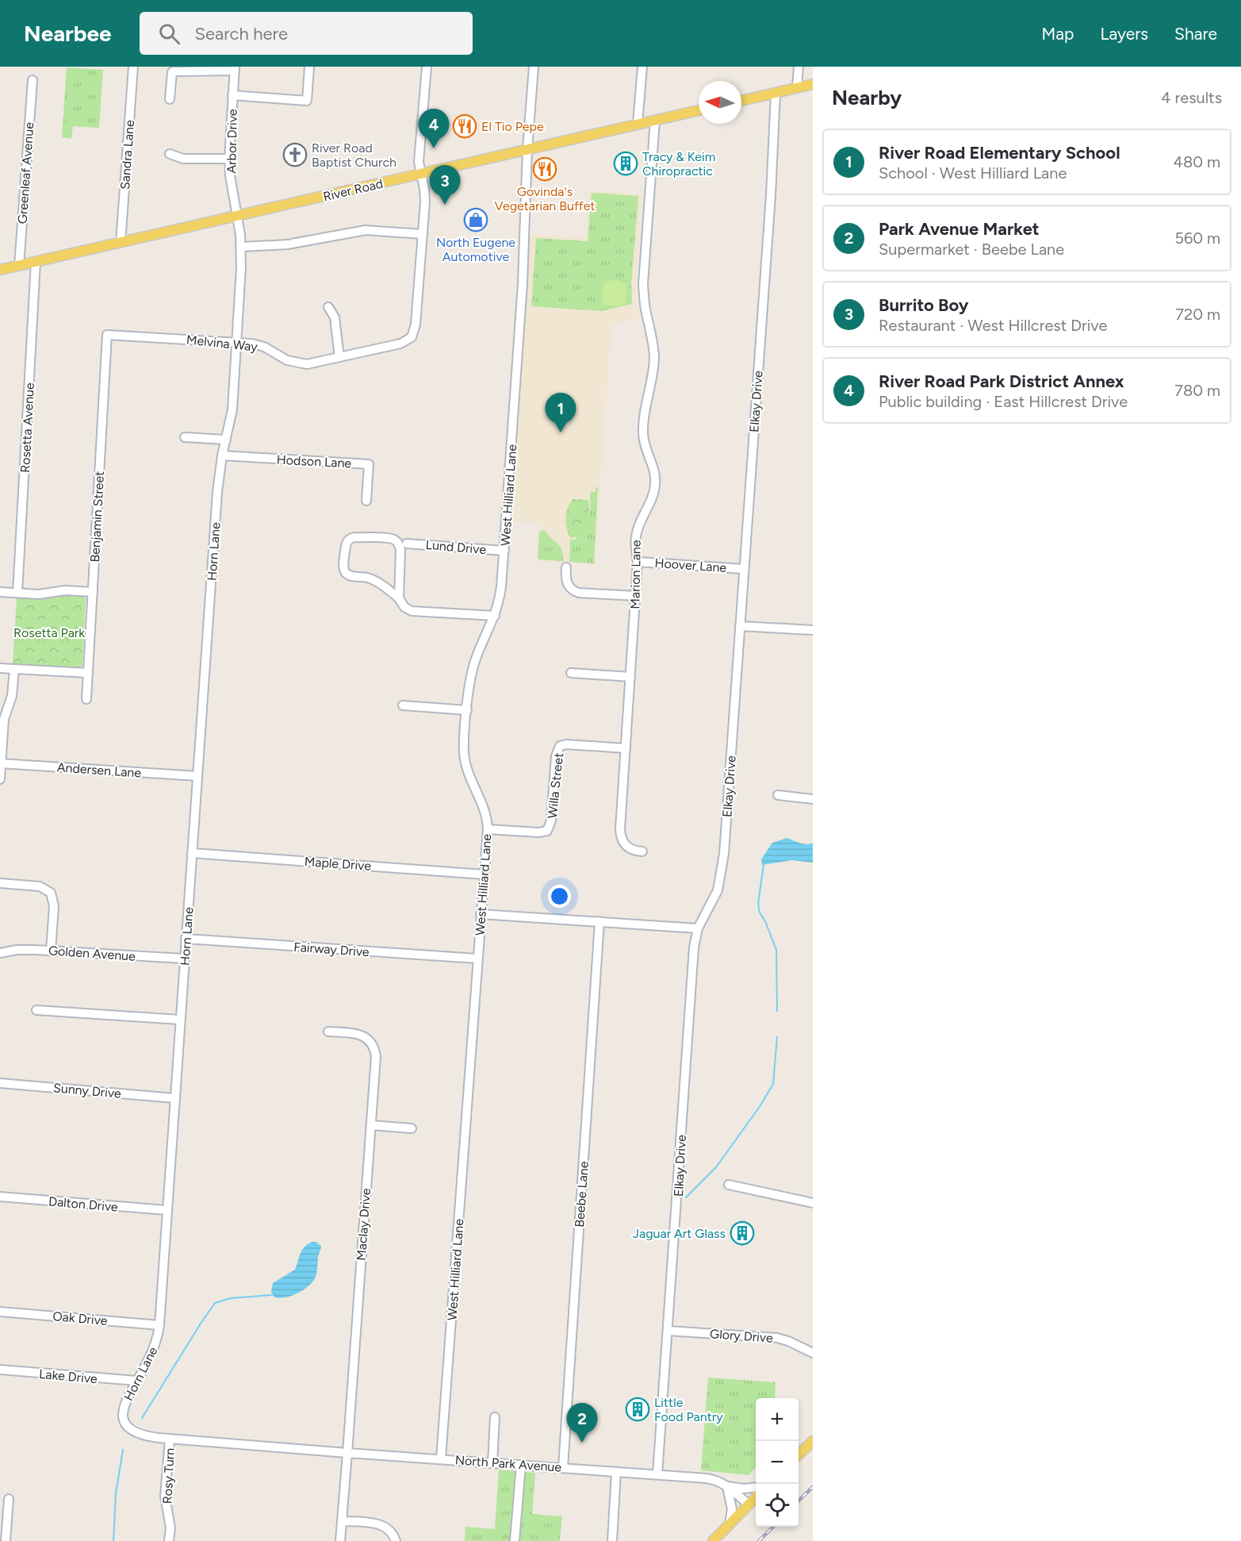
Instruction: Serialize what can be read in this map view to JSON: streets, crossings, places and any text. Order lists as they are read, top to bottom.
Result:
{
  "streets": {
    "main road": ["River Road"],
    "street": [
      "Arbor Drive",
      "Sandra Lane",
      "Greenleaf Avenue",
      "Melvina Way",
      "Elkay Drive",
      "Rosetta Avenue",
      "Hodson Lane",
      "West Hilliard Lane",
      "Benjamin Street",
      "Lund Drive",
      "Horn Lane",
      "Hoover Lane",
      "Marion Lane",
      "Andersen Lane",
      "Willa Street",
      "Maple Drive",
      "Fairway Drive",
      "Golden Avenue",
      "Sunny Drive",
      "Beebe Lane",
      "Dalton Drive",
      "Maclay Drive",
      "Oak Drive",
      "Glory Drive",
      "Lake Drive",
      "North Park Avenue",
      "Rosy Turn"
    ]
  },
  "crossings": [
    ["Arbor Drive", "River Road"],
    ["Arbor Drive", "Horn Lane"],
    ["Sandra Lane", "River Road"],
    ["Greenleaf Avenue", "River Road"],
    ["River Road", "Rosetta Avenue"],
    ["River Road", "West Hilliard Lane"],
    ["River Road", "Horn Lane"],
    ["River Road", "Marion Lane"],
    ["Melvina Way", "Benjamin Street"],
    ["Melvina Way", "Horn Lane"],
    ["Elkay Drive", "Hoover Lane"],
    ["Elkay Drive", "Glory Drive"],
    ["Elkay Drive", "North Park Avenue"],
    ["Hodson Lane", "Horn Lane"],
    ["West Hilliard Lane", "Lund Drive"],
    ["West Hilliard Lane", "Willa Street"],
    ["West Hilliard Lane", "Maple Drive"],
    ["West Hilliard Lane", "Fairway Drive"],
    ["West Hilliard Lane", "North Park Avenue"],
    ["Horn Lane", "Andersen Lane"],
    ["Horn Lane", "Maple Drive"],
    ["Horn Lane", "Fairway Drive"],
    ["Horn Lane", "Golden Avenue"],
    ["Horn Lane", "Sunny Drive"],
    ["Horn Lane", "Dalton Drive"],
    ["Horn Lane", "Maclay Drive"],
    ["Horn Lane", "Oak Drive"],
    ["Horn Lane", "Lake Drive"],
    ["Horn Lane", "North Park Avenue"],
    ["Horn Lane", "Rosy Turn"],
    ["Hoover Lane", "Marion Lane"],
    ["Marion Lane", "Willa Street"],
    ["Beebe Lane", "North Park Avenue"],
    ["Maclay Drive", "North Park Avenue"]
  ],
  "parks": ["Rosetta Park"],
  "places": {
    "restaurant": ["El Tio Pepe", "Govinda's Vegetarian Buffet"],
    "church": ["River Road Baptist Church"],
    "building": ["Tracy & Keim Chiropractic", "Jaguar Art Glass", "Little Food Pantry"],
    "shop": ["North Eugene Automotive"]
  },
  "north": "left",
  "page": {
    "header": "Nearbee",
    "search": "Search here",
    "nav": ["Map", "Layers", "Share"],
    "heading": ["Nearby", "4 results"],
    "pins": [
      "4",
      "3",
      "1",
      "2"
    ],
    "list": [
      {
        "mark": "1",
        "name": "River Road Elementary School",
        "note": "School · West Hilliard Lane",
        "value": "480 m"
      },
      {
        "mark": "2",
        "name": "Park Avenue Market",
        "note": "Supermarket · Beebe Lane",
        "value": "560 m"
      },
      {
        "mark": "3",
        "name": "Burrito Boy",
        "note": "Restaurant · West Hillcrest Drive",
        "value": "720 m"
      },
      {
        "mark": "4",
        "name": "River Road Park District Annex",
        "note": "Public building · East Hillcrest Drive",
        "value": "780 m"
      }
    ],
    "map_buttons": ["+", "−"]
  }
}
